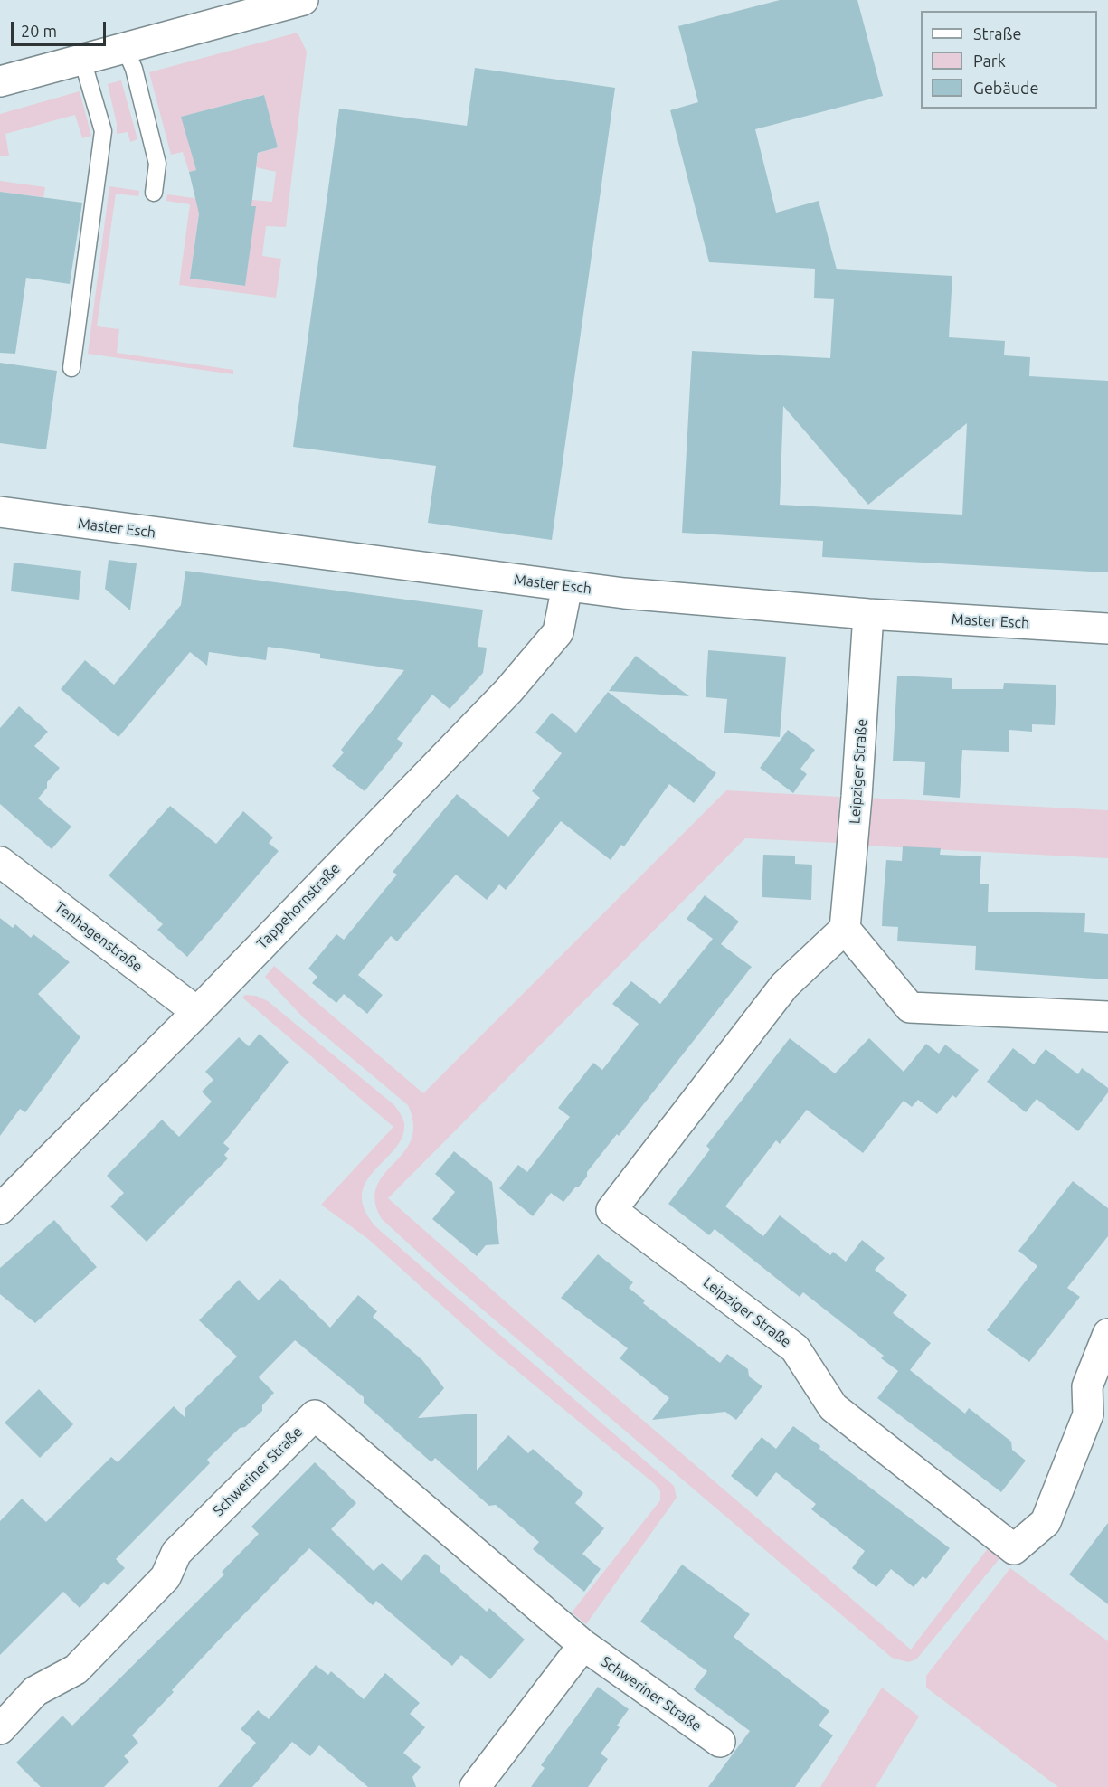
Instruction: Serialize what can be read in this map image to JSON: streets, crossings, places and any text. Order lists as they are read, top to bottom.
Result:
{
  "streets": {
    "street": [
      "Master Esch",
      "Leipziger Straße",
      "Tappehornstraße",
      "Tenhagenstraße",
      "Schweriner Straße"
    ]
  },
  "crossings": [
    ["Master Esch", "Leipziger Straße"],
    ["Master Esch", "Tappehornstraße"],
    ["Tappehornstraße", "Tenhagenstraße"]
  ],
  "legend": ["Straße", "Park", "Gebäude"],
  "scale_bar": "20 m"
}
